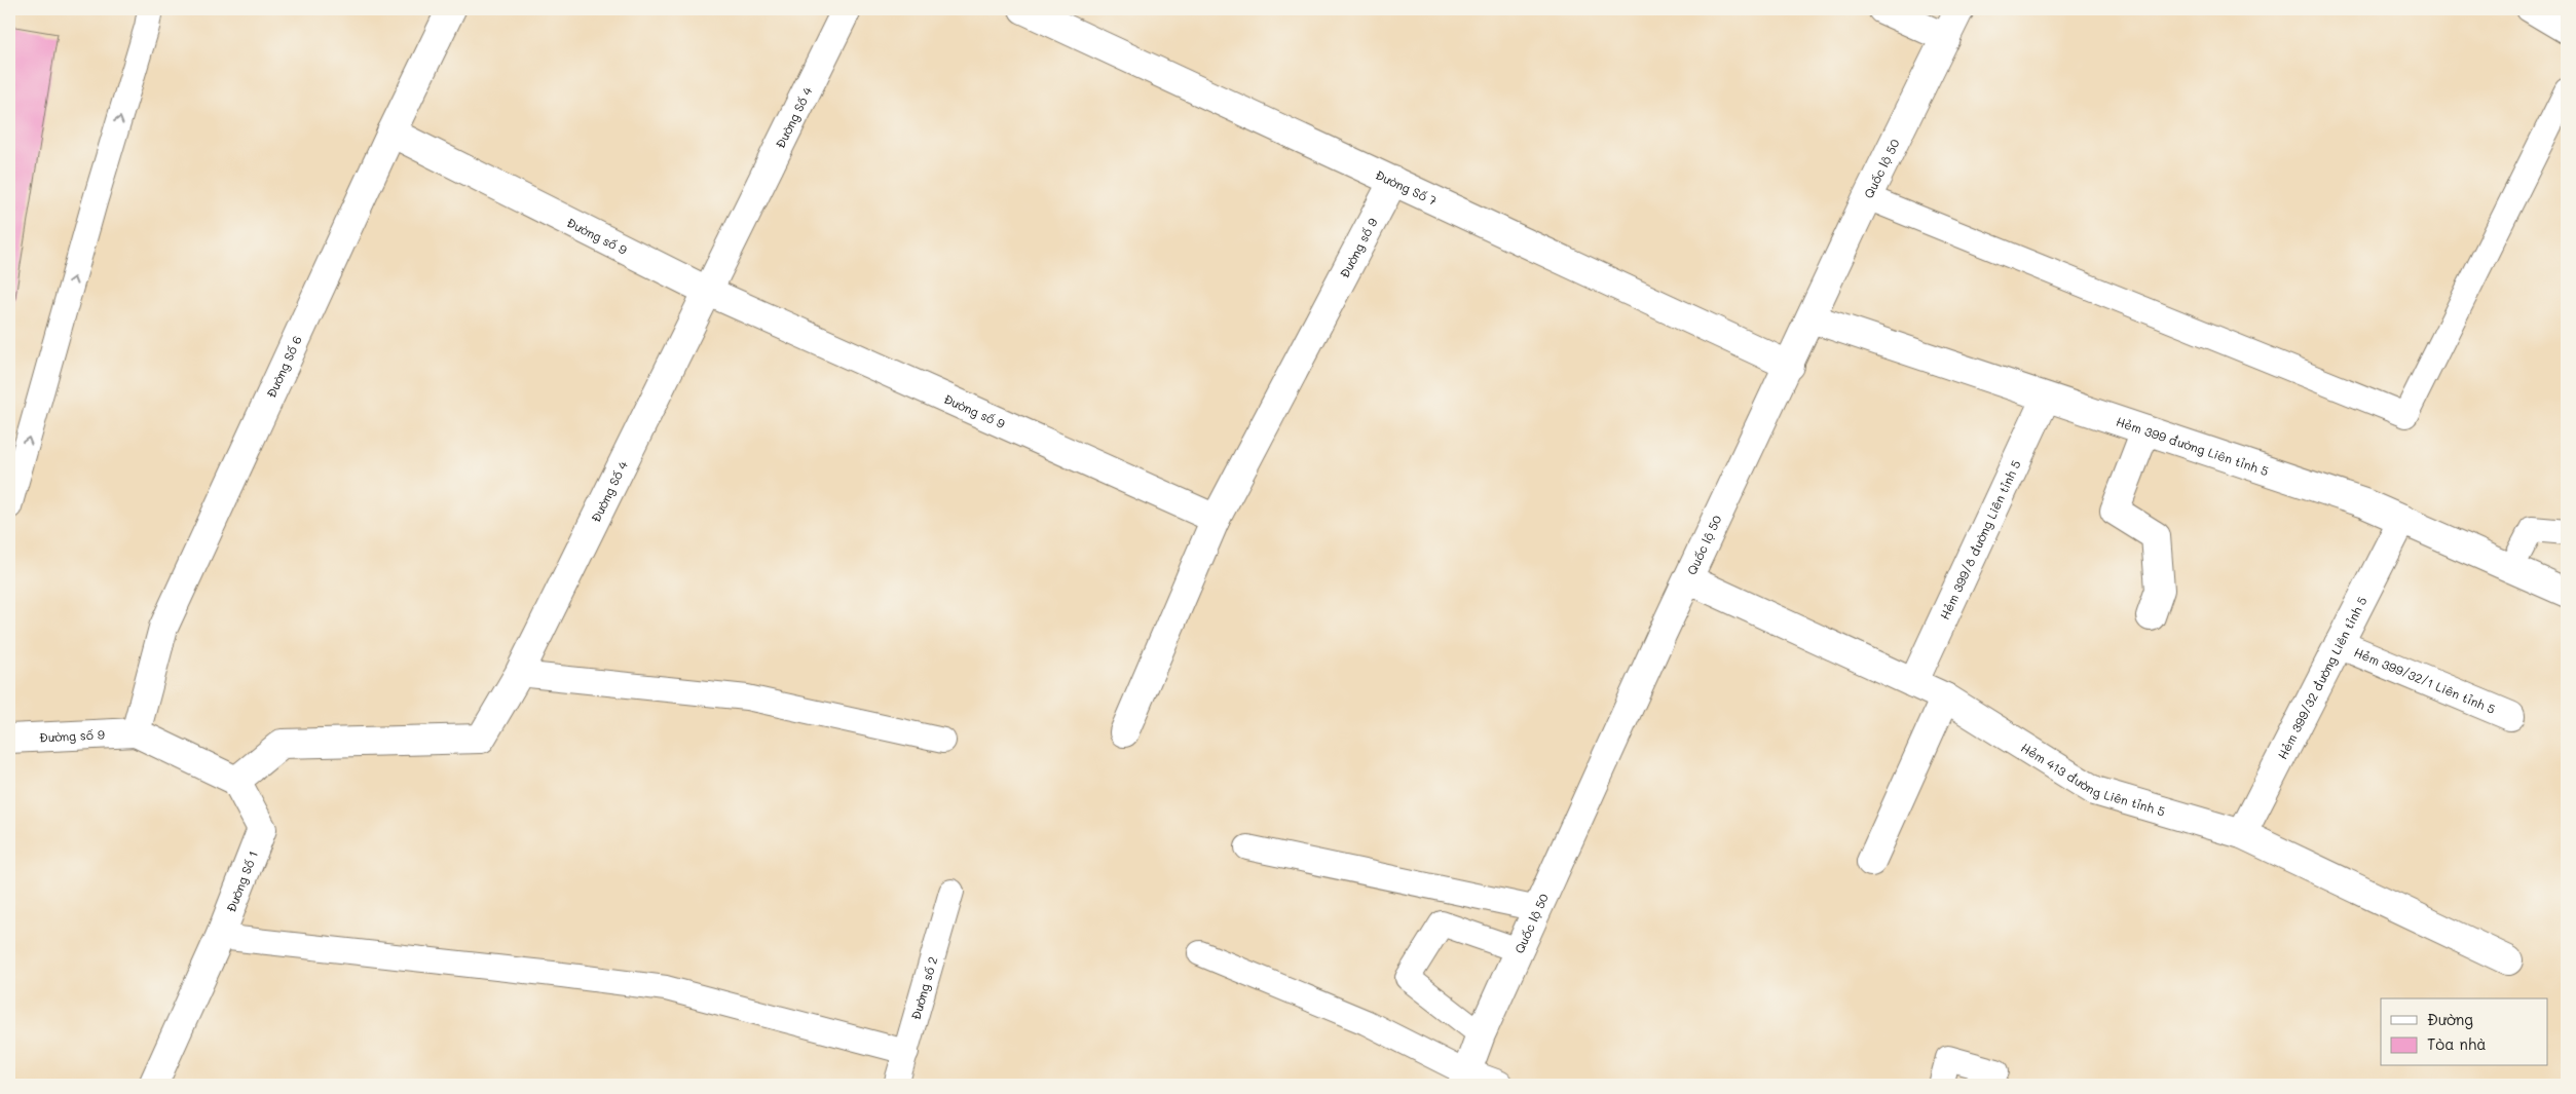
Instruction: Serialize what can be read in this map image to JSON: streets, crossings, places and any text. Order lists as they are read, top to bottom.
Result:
{
  "streets": {
    "street": [
      "Đường Số 4",
      "Quốc lộ 50",
      "Đường Số 7",
      "Đường số 9",
      "Đường Số 6",
      "Hẻm 399 đường Liên tỉnh 5",
      "Hẻm 399/8 đường Liên tỉnh 5",
      "Hẻm 399/32 đường Liên tỉnh 5",
      "Hẻm 399/32/1 Liên tỉnh 5",
      "Hẻm 413 đường Liên tỉnh 5",
      "Đường Số 1"
    ],
    "lane": ["Đường số 2"]
  },
  "crossings": [
    ["Đường Số 4", "Đường số 9"],
    ["Đường Số 4", "Đường Số 1"],
    ["Quốc lộ 50", "Đường Số 7"],
    ["Quốc lộ 50", "Hẻm 399 đường Liên tỉnh 5"],
    ["Quốc lộ 50", "Hẻm 413 đường Liên tỉnh 5"],
    ["Đường Số 7", "Đường số 9"],
    ["Đường số 9", "Đường Số 6"],
    ["Hẻm 399 đường Liên tỉnh 5", "Hẻm 399/8 đường Liên tỉnh 5"],
    ["Hẻm 399 đường Liên tỉnh 5", "Hẻm 399/32 đường Liên tỉnh 5"],
    ["Hẻm 399/8 đường Liên tỉnh 5", "Hẻm 413 đường Liên tỉnh 5"],
    ["Hẻm 399/32 đường Liên tỉnh 5", "Hẻm 399/32/1 Liên tỉnh 5"],
    ["Hẻm 399/32 đường Liên tỉnh 5", "Hẻm 413 đường Liên tỉnh 5"]
  ],
  "legend": ["Đường", "Tòa nhà"]
}
